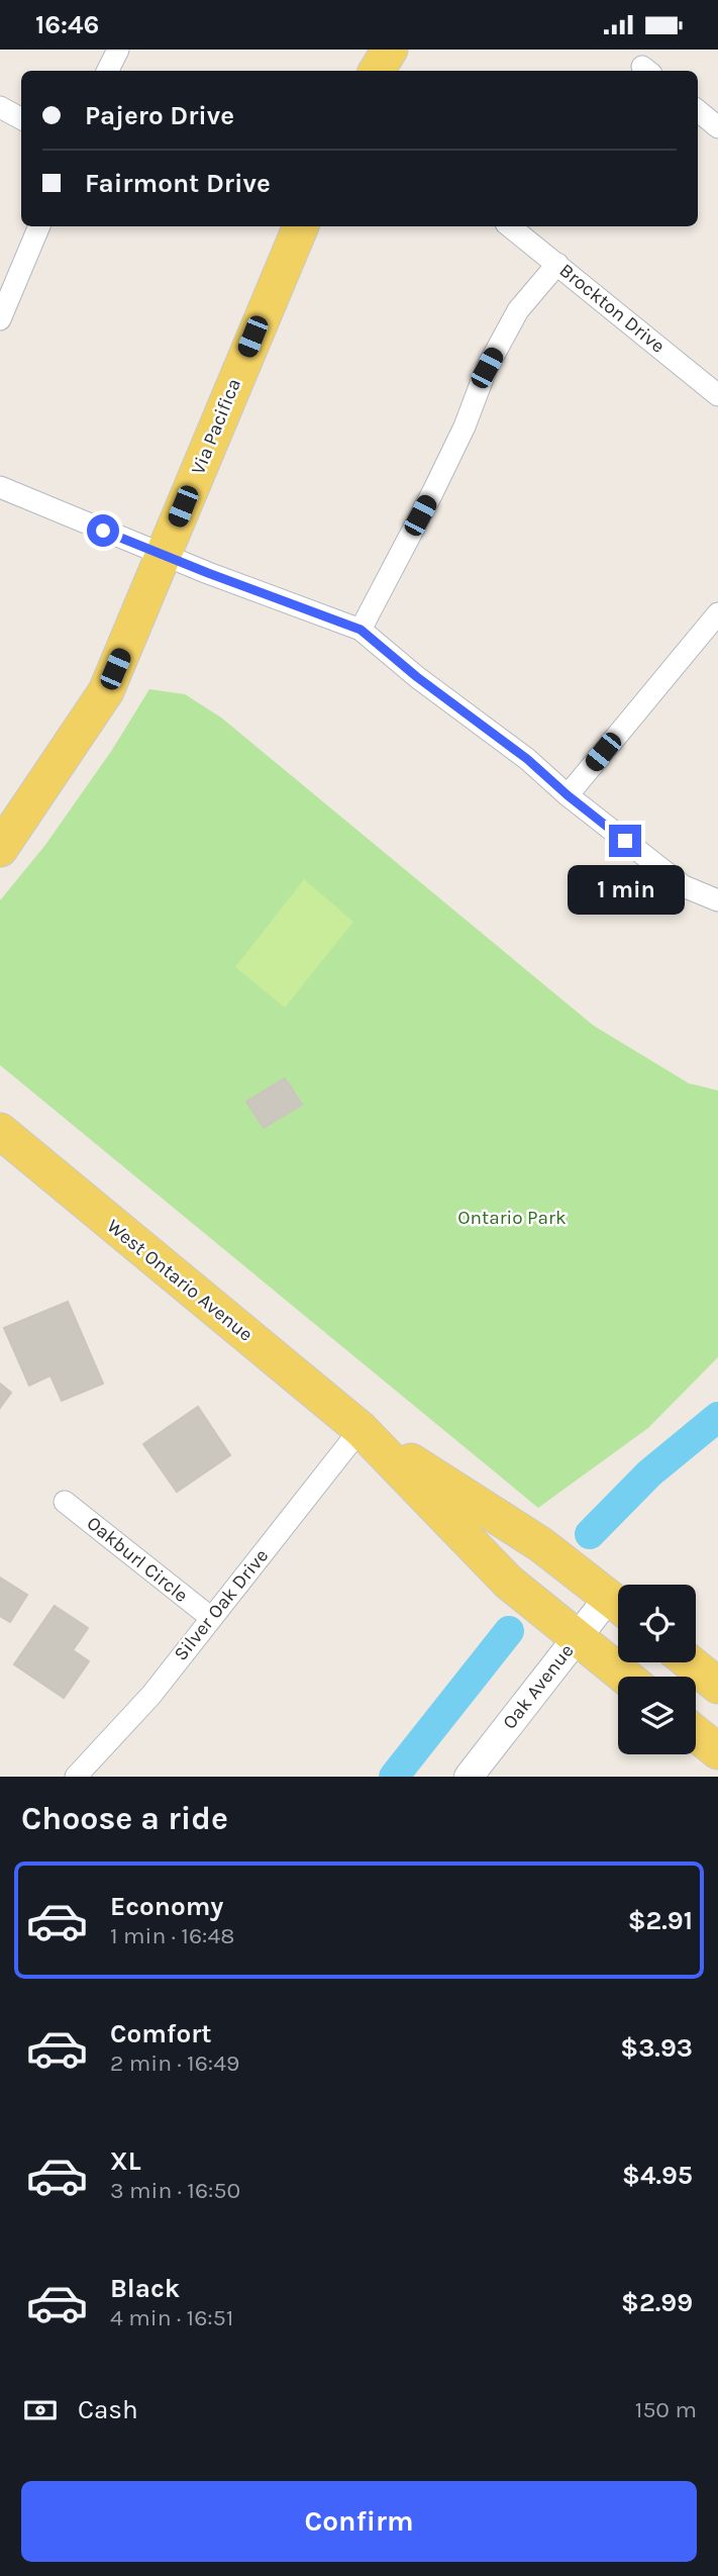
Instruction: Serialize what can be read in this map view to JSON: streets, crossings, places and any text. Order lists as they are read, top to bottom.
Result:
{
  "streets": {
    "main road": ["Via Pacifica", "West Ontario Avenue"],
    "street": [
      "Brockton Drive",
      "Oakburl Circle",
      "Silver Oak Drive",
      "Oak Avenue"
    ]
  },
  "crossings": [
    ["West Ontario Avenue", "Silver Oak Drive"],
    ["West Ontario Avenue", "Oak Avenue"],
    ["Oakburl Circle", "Silver Oak Drive"]
  ],
  "parks": ["Ontario Park"],
  "page": {
    "status": "16:46",
    "banner": ["Pajero Drive", "Fairmont Drive"],
    "bubble": "1 min",
    "heading": "Choose a ride",
    "list": [
      {
        "name": "Economy",
        "note": "1 min · 16:48",
        "value": "$2.91"
      },
      {
        "name": "Comfort",
        "note": "2 min · 16:49",
        "value": "$3.93"
      },
      {
        "name": "XL",
        "note": "3 min · 16:50",
        "value": "$4.95"
      },
      {
        "name": "Black",
        "note": "4 min · 16:51",
        "value": "$2.99"
      }
    ],
    "pay": ["Cash", "150 m"],
    "buttons": "Confirm"
  }
}
